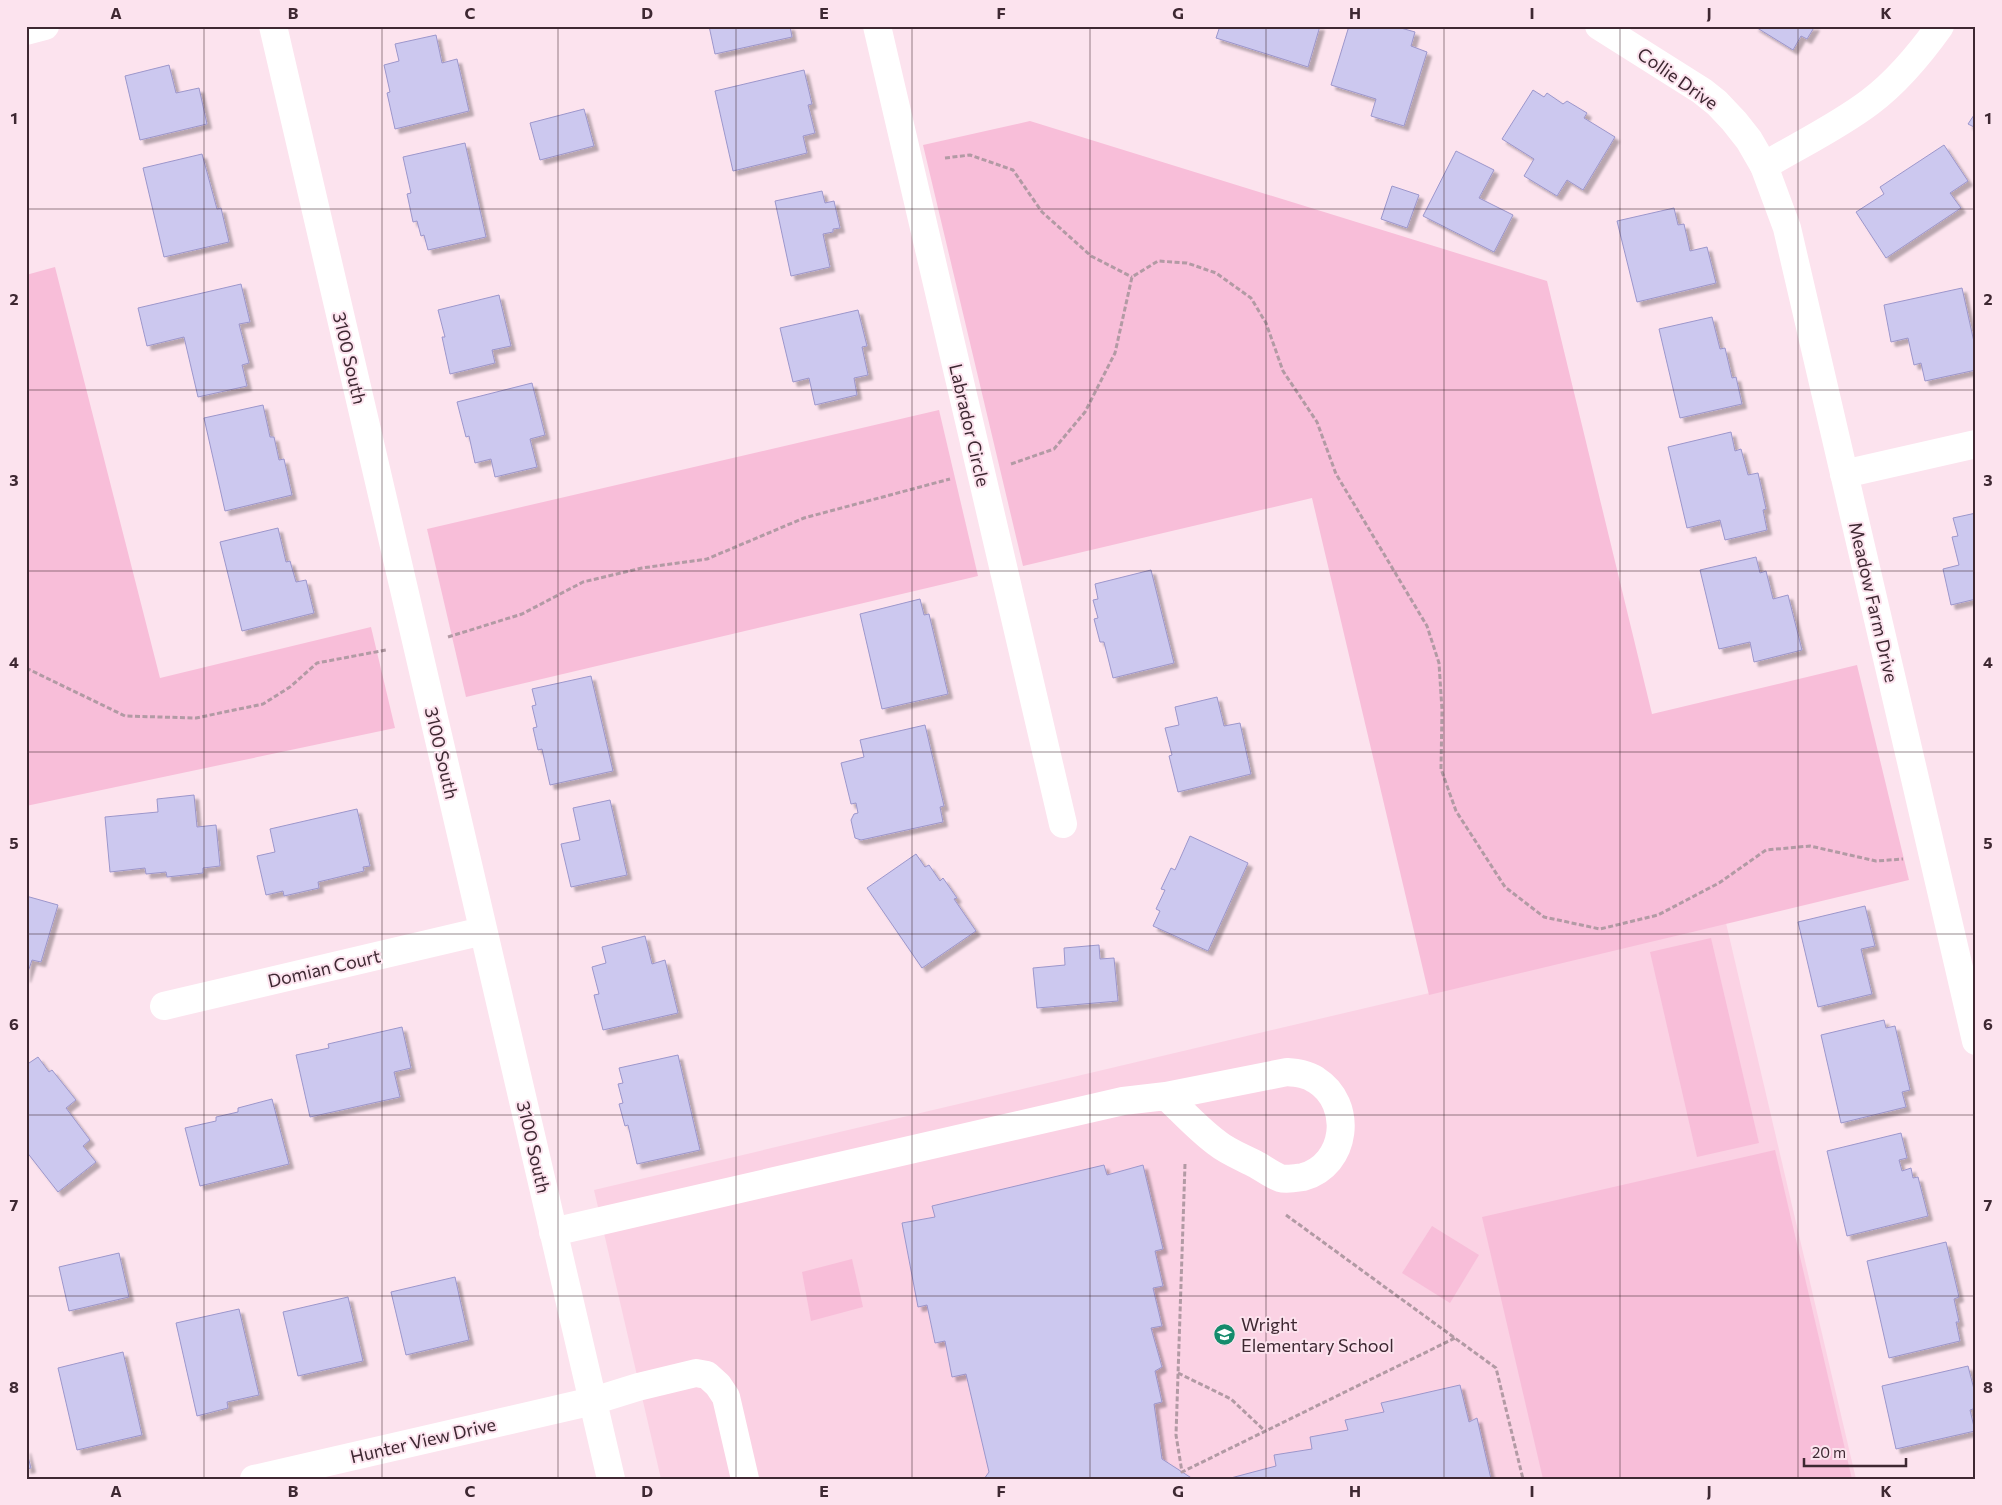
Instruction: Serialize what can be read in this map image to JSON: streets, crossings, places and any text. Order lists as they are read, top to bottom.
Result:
{
  "streets": {
    "street": [
      "Collie Drive",
      "3100 South",
      "Labrador Circle",
      "Meadow Farm Drive",
      "Domian Court",
      "Hunter View Drive"
    ]
  },
  "crossings": [
    ["Collie Drive", "Meadow Farm Drive"],
    ["3100 South", "Domian Court"],
    ["3100 South", "Hunter View Drive"]
  ],
  "places": {
    "school or university": ["Wright Elementary School"]
  },
  "scale_bar": "20 m",
  "grid": {
    "columns": [
      "A",
      "B",
      "C",
      "D",
      "E",
      "F",
      "G",
      "H",
      "I",
      "J",
      "K"
    ],
    "rows": [
      "1",
      "2",
      "3",
      "4",
      "5",
      "6",
      "7",
      "8"
    ]
  }
}
